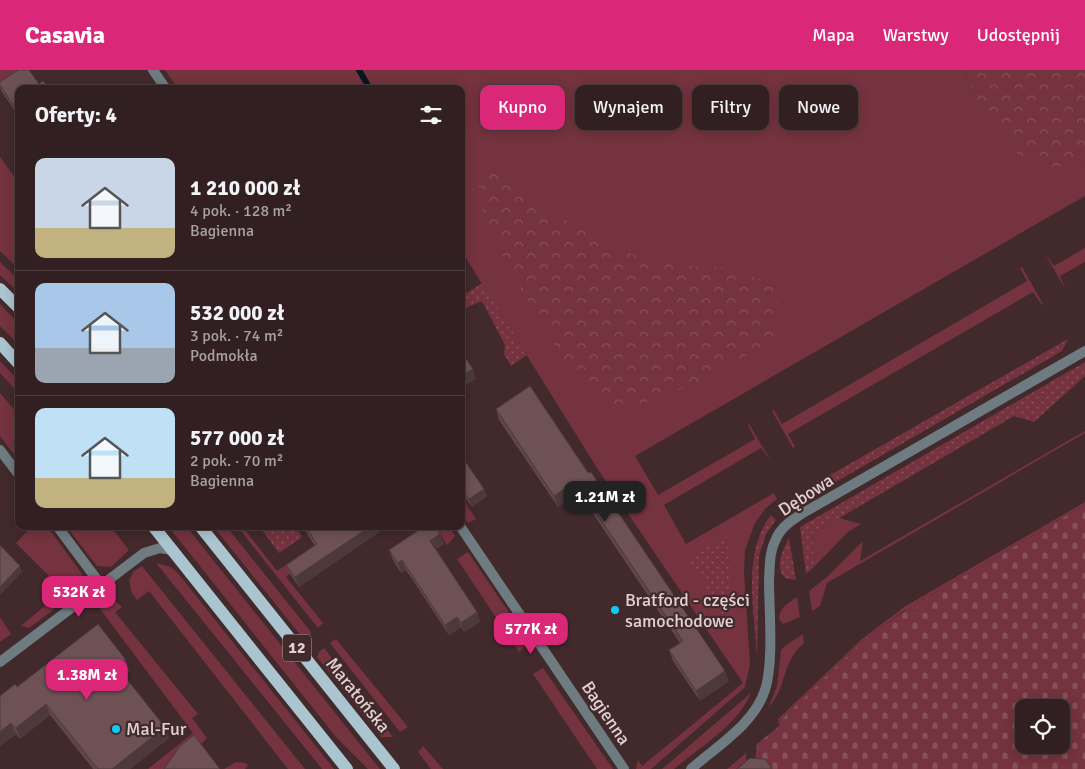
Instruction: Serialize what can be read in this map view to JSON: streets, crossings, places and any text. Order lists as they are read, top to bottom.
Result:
{
  "streets": {
    "main road": ["12", "Maratońska"],
    "street": ["Dębowa", "Bagienna"]
  },
  "places": ["Bratford - części samochodowe", "Mal-Fur"],
  "page": {
    "header": "Casavia",
    "nav": ["Mapa", "Warstwy", "Udostępnij"],
    "chip": [
      "Kupno",
      "Wynajem",
      "Filtry",
      "Nowe"
    ],
    "heading": "Oferty: 4",
    "list": [
      {
        "name": "1 210 000 zł",
        "note": "4 pok. · 128 m² · Bagienna"
      },
      {
        "name": "532 000 zł",
        "note": "3 pok. · 74 m² · Podmokła"
      },
      {
        "name": "577 000 zł",
        "note": "2 pok. · 70 m² · Bagienna"
      }
    ],
    "price": [
      "1.21M zł",
      "532K zł",
      "577K zł",
      "1.38M zł"
    ]
  }
}
